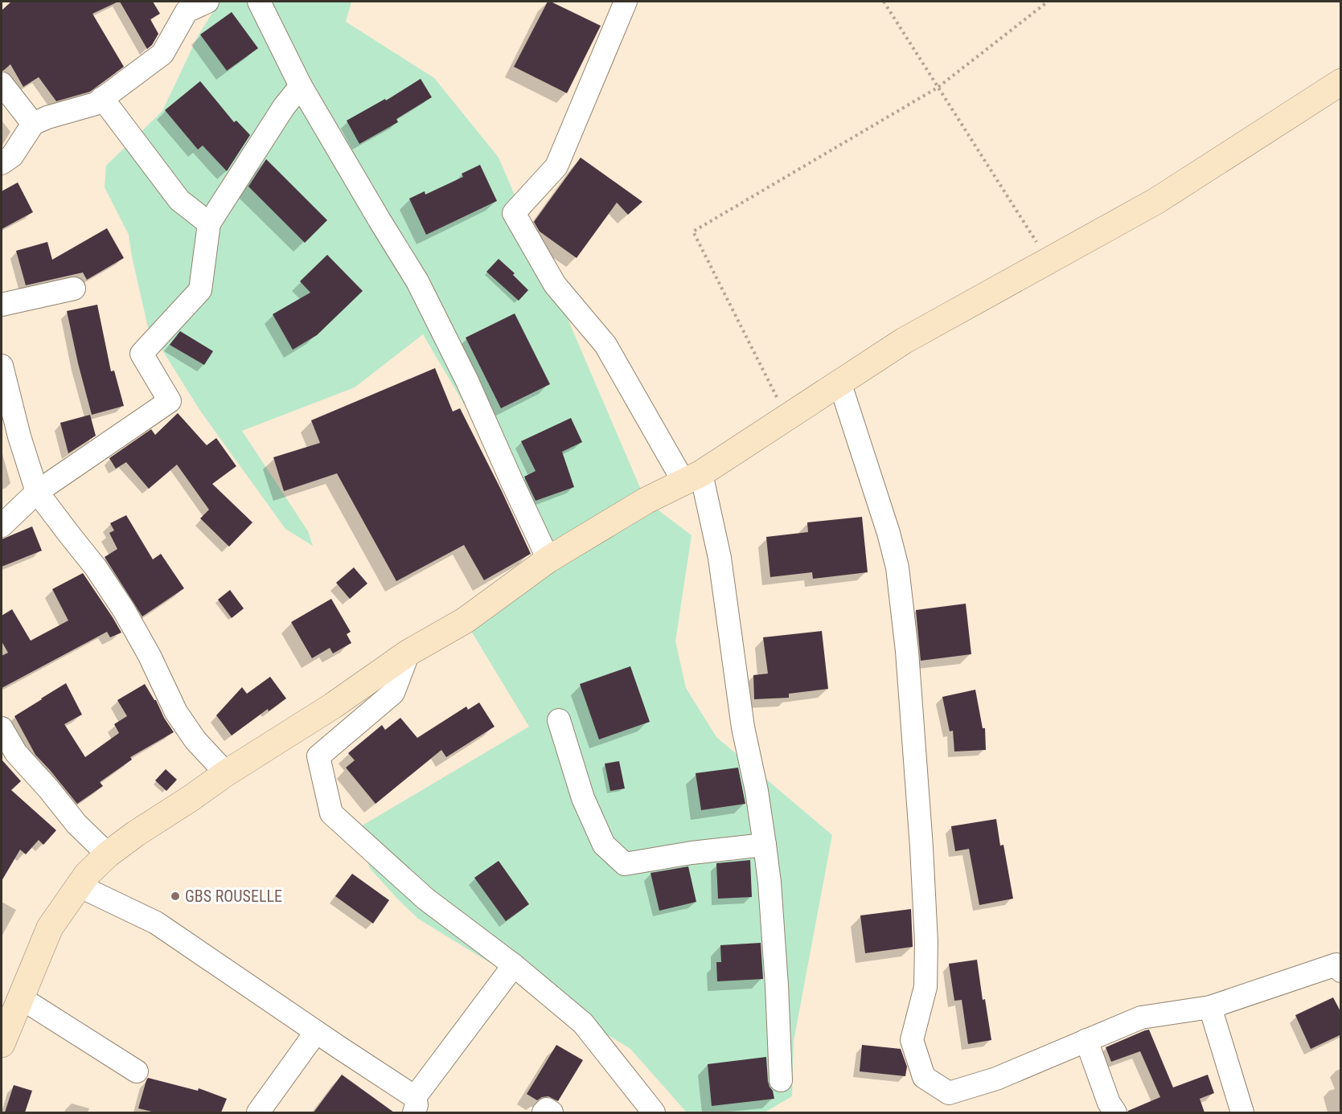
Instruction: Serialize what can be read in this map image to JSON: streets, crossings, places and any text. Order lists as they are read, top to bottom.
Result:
{
  "places": ["GBS ROUSELLE"]
}
